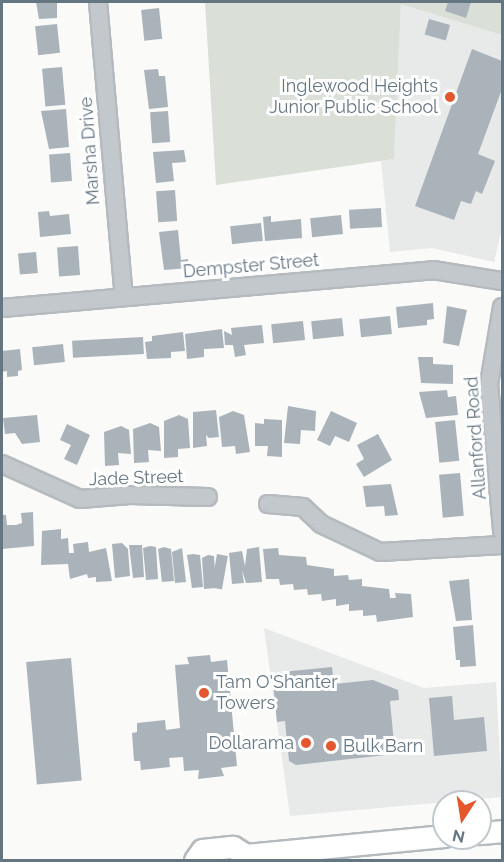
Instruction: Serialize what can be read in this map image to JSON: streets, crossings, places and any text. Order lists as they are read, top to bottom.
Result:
{
  "streets": {
    "street": [
      "Marsha Drive",
      "Dempster Street",
      "Allanford Road",
      "Jade Street"
    ]
  },
  "crossings": [
    ["Marsha Drive", "Dempster Street"]
  ],
  "places": [
    "Inglewood Heights Junior Public School",
    "Tam O'Shanter Towers",
    "Dollarama",
    "Bulk Barn"
  ],
  "north": "bottom"
}
